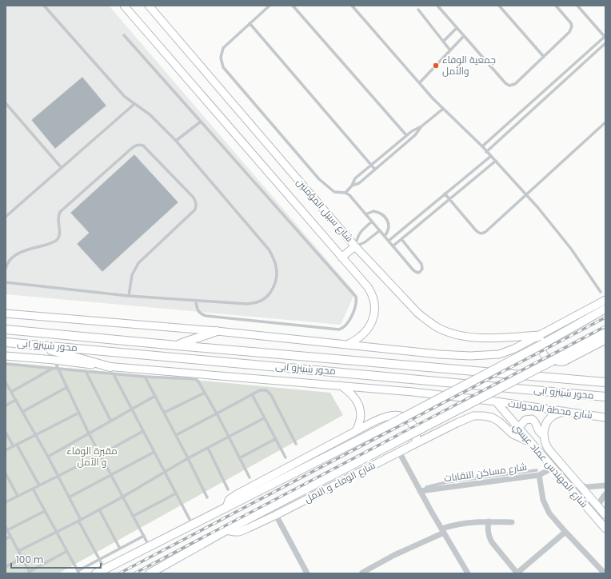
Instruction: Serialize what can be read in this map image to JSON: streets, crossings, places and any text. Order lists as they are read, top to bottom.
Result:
{
  "streets": {
    "main road": ["محور شينزو ابى", "شارع الوفاء و الامل"],
    "street": [
      "شارع سبيل المؤمنين",
      "شارع محطة المحولات",
      "شارع المهندس عماد عيسي",
      "شارع مساكن النقابات"
    ]
  },
  "crossings": [
    ["شارع محطة المحولات", "شارع المهندس عماد عيسي"],
    ["شارع المهندس عماد عيسي", "شارع مساكن النقابات"],
    ["شارع المهندس عماد عيسي", "شارع الوفاء و الامل"]
  ],
  "parks": ["مقبرة الوفاء و الأمل"],
  "places": ["جمعية الوفاء والأمل"],
  "scale_bar": "100 m"
}
